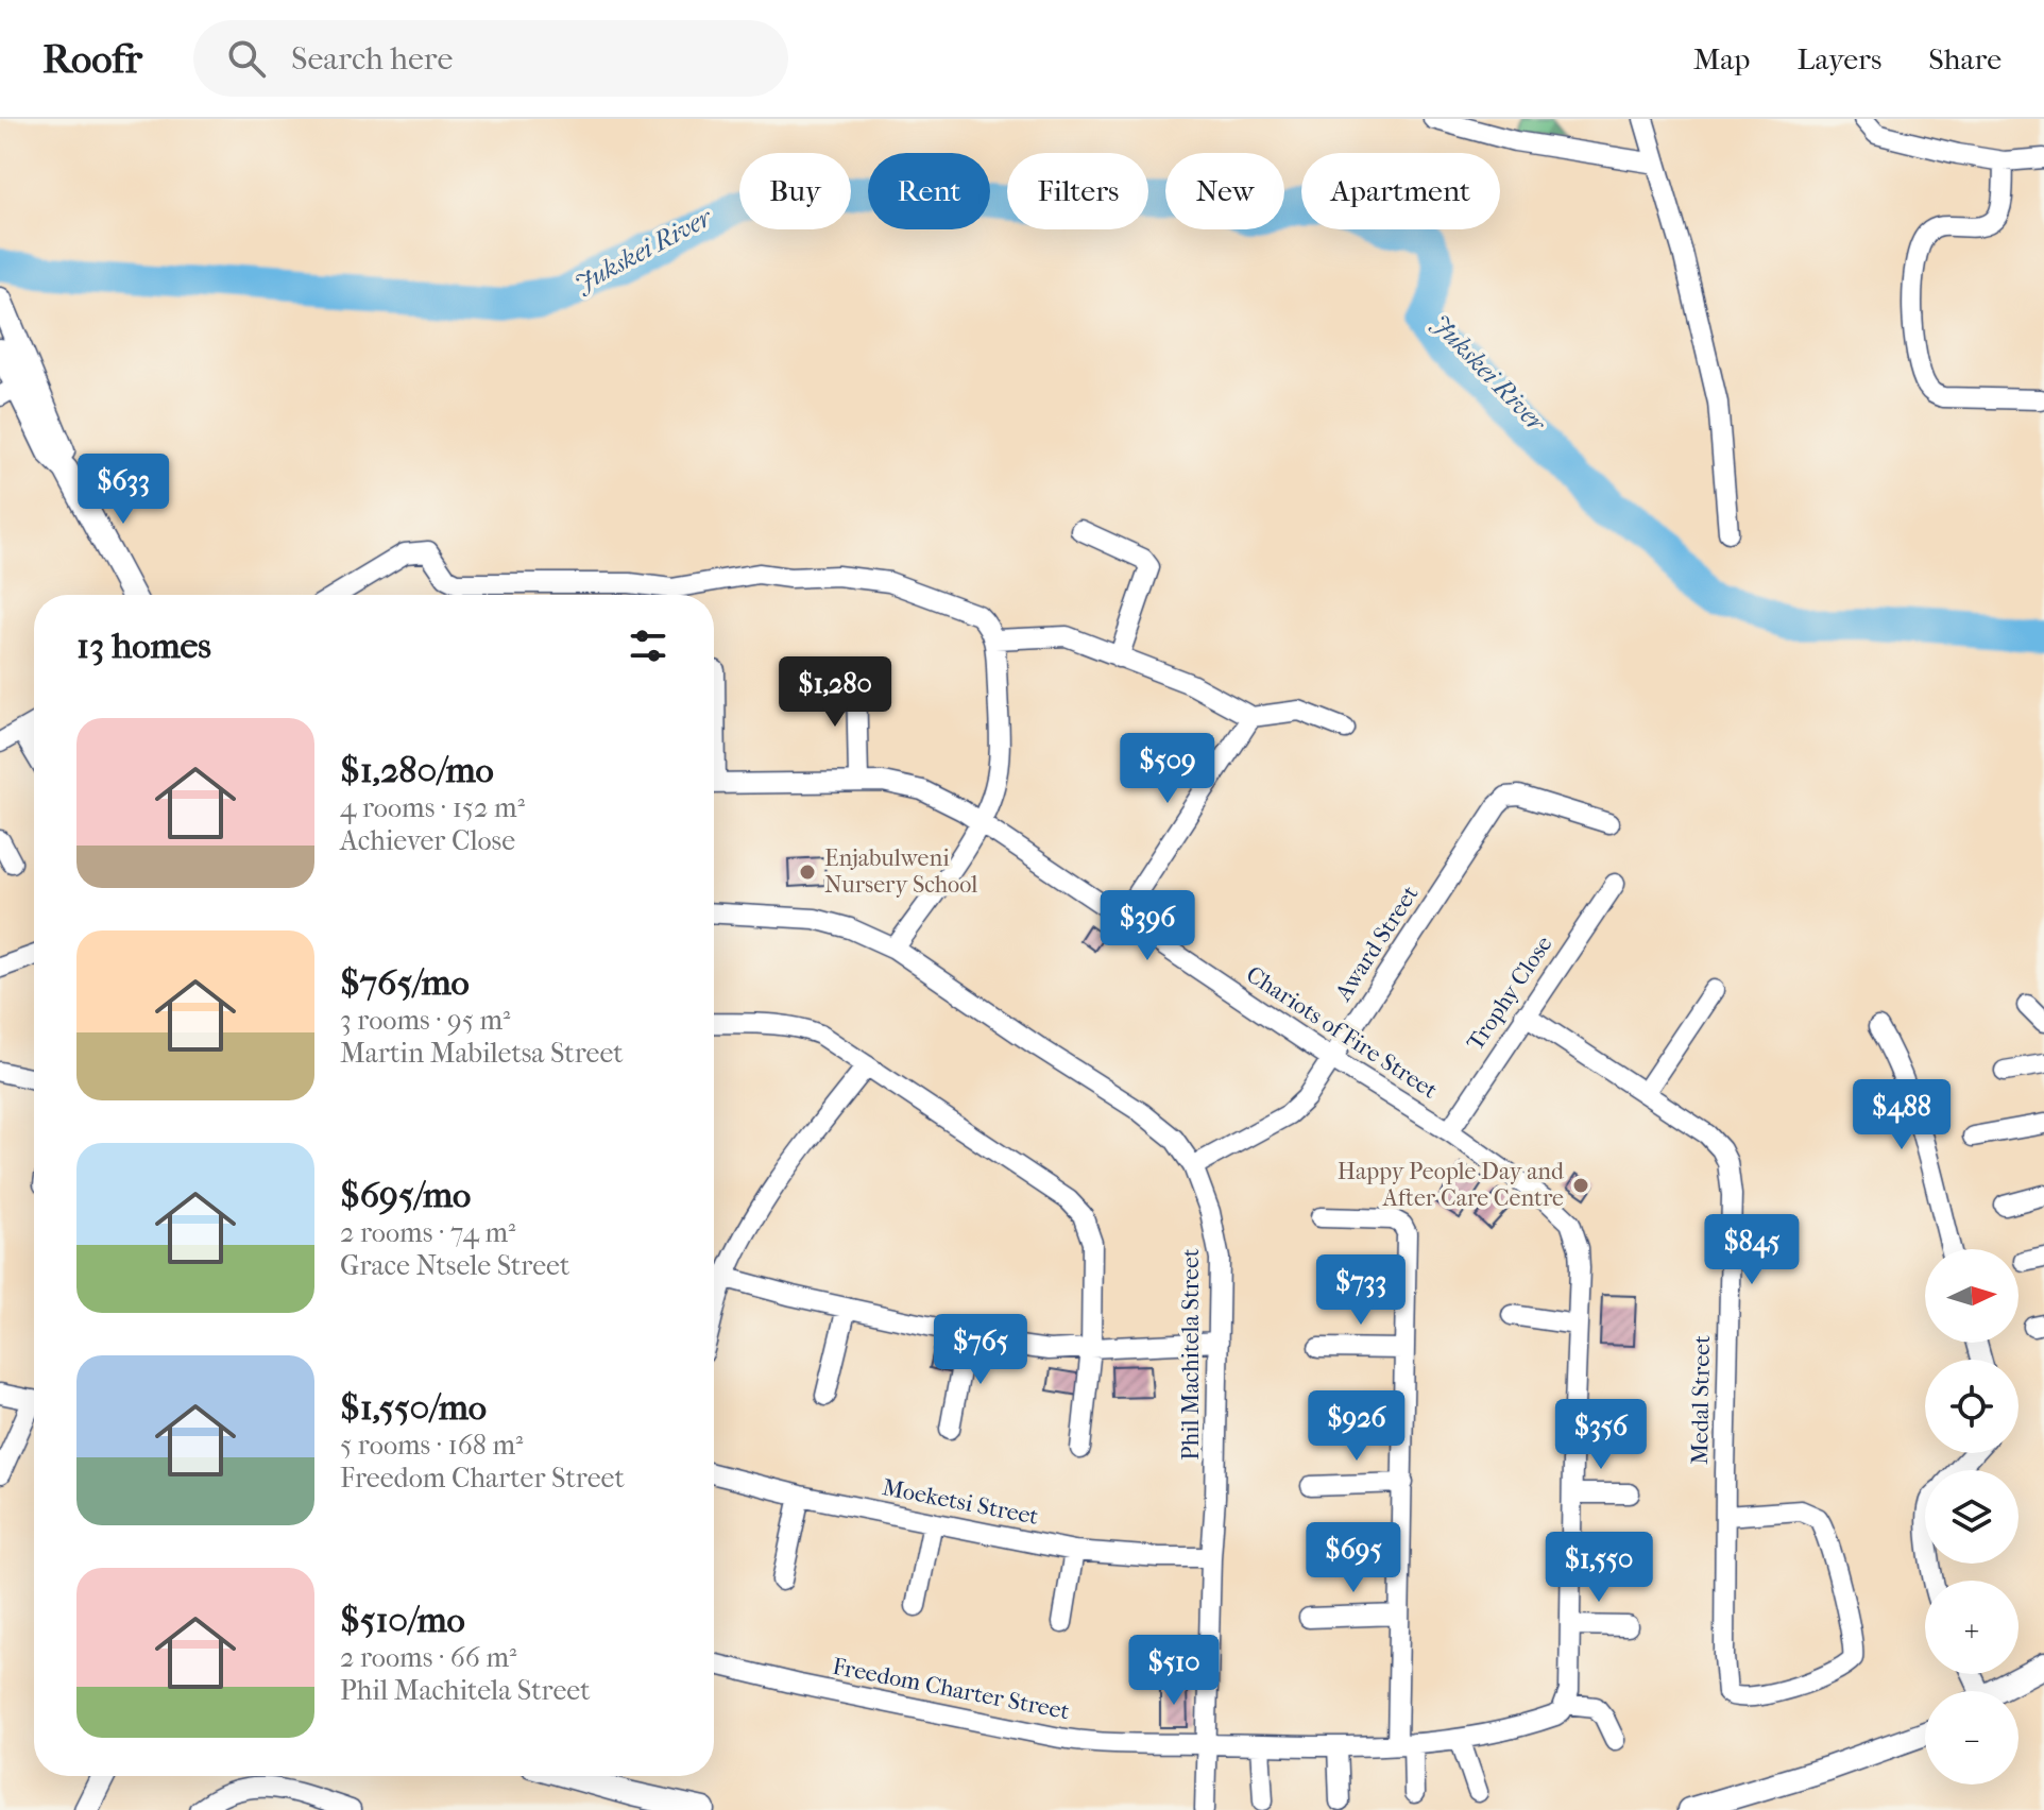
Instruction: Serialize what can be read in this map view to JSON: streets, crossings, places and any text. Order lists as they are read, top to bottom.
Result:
{
  "streets": {
    "street": [
      "Award Street",
      "Trophy Close",
      "Chariots of Fire Street",
      "Phil Machitela Street",
      "Medal Street",
      "Moeketsi Street",
      "Freedom Charter Street"
    ]
  },
  "crossings": [
    ["Award Street", "Chariots of Fire Street"],
    ["Award Street", "Phil Machitela Street"],
    ["Trophy Close", "Chariots of Fire Street"],
    ["Trophy Close", "Medal Street"],
    ["Phil Machitela Street", "Moeketsi Street"],
    ["Phil Machitela Street", "Freedom Charter Street"]
  ],
  "water": ["Jukskei River"],
  "places": ["Enjabulweni Nursery School", "Happy People Day and After Care Centre"],
  "north": "right",
  "page": {
    "header": "Roofr",
    "search": "Search here",
    "nav": ["Map", "Layers", "Share"],
    "chip": [
      "Buy",
      "Rent",
      "Filters",
      "New",
      "Apartment"
    ],
    "price": [
      "$633",
      "$1,280",
      "$509",
      "$396",
      "$488",
      "$845",
      "$733",
      "$765",
      "$926",
      "$356",
      "$695",
      "$1,550",
      "$510"
    ],
    "heading": "13 homes",
    "list": [
      {
        "name": "$1,280/mo",
        "note": "4 rooms · 152 m² · Achiever Close"
      },
      {
        "name": "$765/mo",
        "note": "3 rooms · 95 m² · Martin Mabiletsa Street"
      },
      {
        "name": "$695/mo",
        "note": "2 rooms · 74 m² · Grace Ntsele Street"
      },
      {
        "name": "$1,550/mo",
        "note": "5 rooms · 168 m² · Freedom Charter Street"
      },
      {
        "name": "$510/mo",
        "note": "2 rooms · 66 m² · Phil Machitela Street"
      }
    ],
    "map_buttons": ["+", "−"]
  }
}
